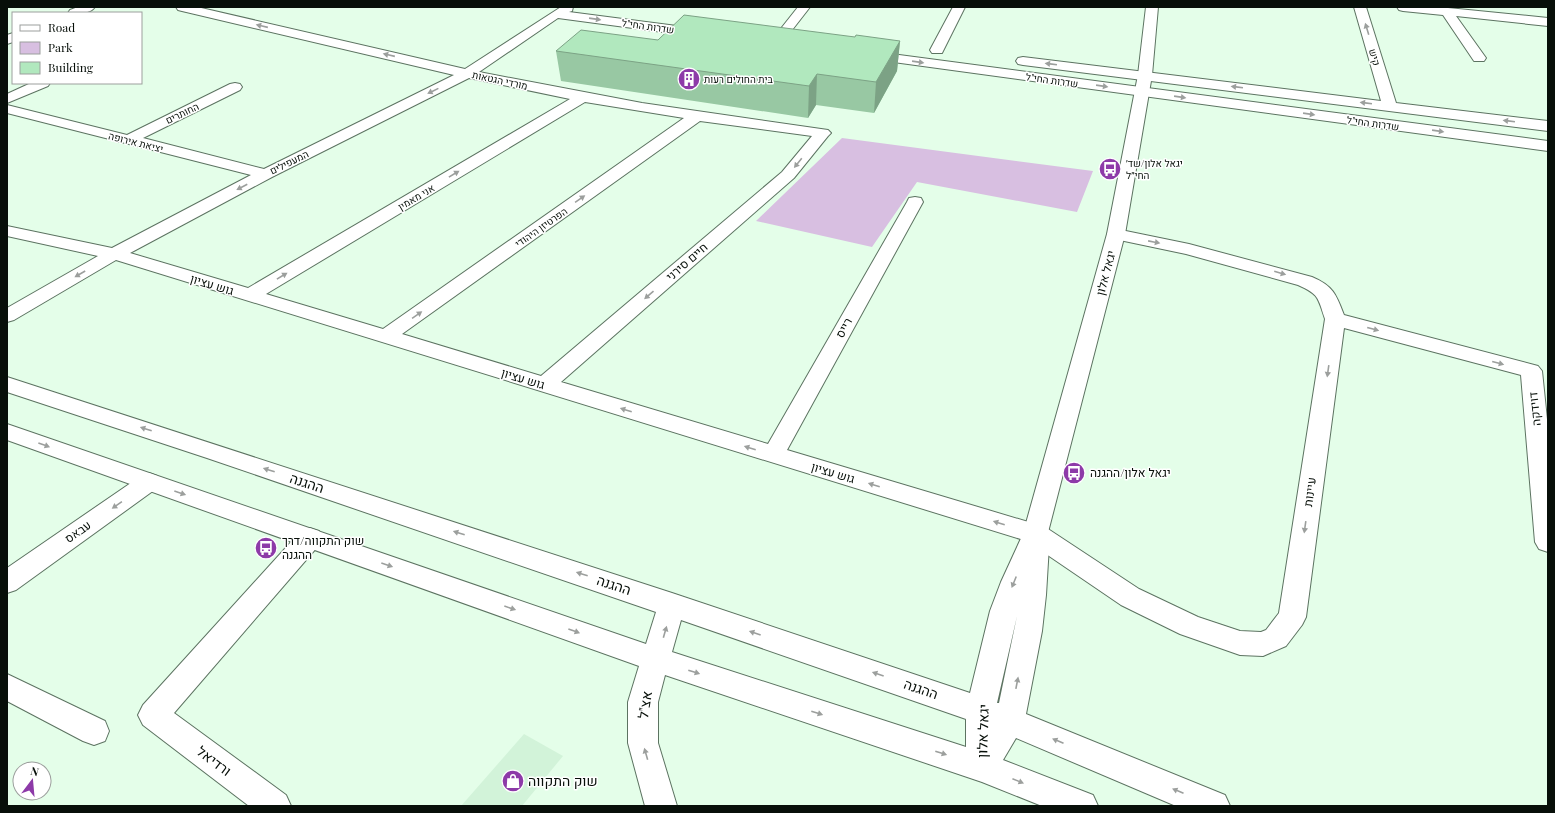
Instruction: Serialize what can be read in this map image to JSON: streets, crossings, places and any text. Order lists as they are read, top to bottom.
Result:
{
  "streets": {
    "street": [
      "שדרות החי\"ל",
      "קיש",
      "מורדי הגטאות",
      "החותרים",
      "יציאת אירופה",
      "המעפילים",
      "אני מאמין",
      "הפרטיזן היהודי",
      "חיים סירני",
      "יגאל אלון",
      "גוש עציון",
      "רייס",
      "דוידקה",
      "ההגנה",
      "עיינות",
      "עבאס",
      "אצ\"ל",
      "ורדיאל"
    ]
  },
  "crossings": [
    ["שדרות החי\"ל", "קיש"],
    ["שדרות החי\"ל", "המעפילים"],
    ["שדרות החי\"ל", "יגאל אלון"],
    ["מורדי הגטאות", "המעפילים"],
    ["מורדי הגטאות", "אני מאמין"],
    ["מורדי הגטאות", "הפרטיזן היהודי"],
    ["מורדי הגטאות", "חיים סירני"],
    ["החותרים", "יציאת אירופה"],
    ["יציאת אירופה", "המעפילים"],
    ["המעפילים", "גוש עציון"],
    ["אני מאמין", "גוש עציון"],
    ["הפרטיזן היהודי", "גוש עציון"],
    ["חיים סירני", "גוש עציון"],
    ["יגאל אלון", "גוש עציון"],
    ["יגאל אלון", "ההגנה"],
    ["יגאל אלון", "עיינות"],
    ["גוש עציון", "רייס"],
    ["גוש עציון", "עיינות"],
    ["דוידקה", "עיינות"],
    ["ההגנה", "אצ\"ל"]
  ],
  "one_way": [
    "מורדי הגטאות",
    "המעפילים",
    "אני מאמין",
    "הפרטיזן היהודי",
    "חיים סירני",
    "גוש עציון",
    "דוידקה",
    "עבאס",
    "אצ\"ל"
  ],
  "places": {
    "building": ["בית החולים רעות"],
    "bus stop": ["יגאל אלון/שד׳ החי״ל", "יגאל אלון/ההגנה", "שוק התקווה/דרך ההגנה"],
    "shop": ["שוק התקווה"]
  },
  "legend": ["Road", "Park", "Building"],
  "north": "top"
}
